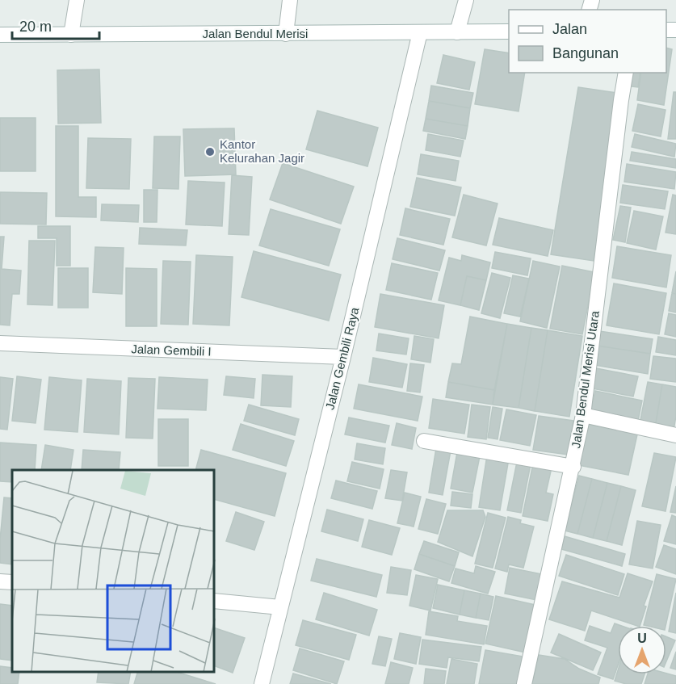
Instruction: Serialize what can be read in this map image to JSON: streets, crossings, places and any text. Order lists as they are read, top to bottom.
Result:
{
  "streets": {
    "street": [
      "Jalan Bendul Merisi",
      "Jalan Gembili I",
      "Jalan Gembili Raya",
      "Jalan Bendul Merisi Utara"
    ]
  },
  "crossings": [
    ["Jalan Bendul Merisi", "Jalan Gembili Raya"],
    ["Jalan Gembili I", "Jalan Gembili Raya"]
  ],
  "places": ["Kantor Kelurahan Jagir"],
  "legend": ["Jalan", "Bangunan"],
  "scale_bar": "20 m",
  "north": "top"
}
